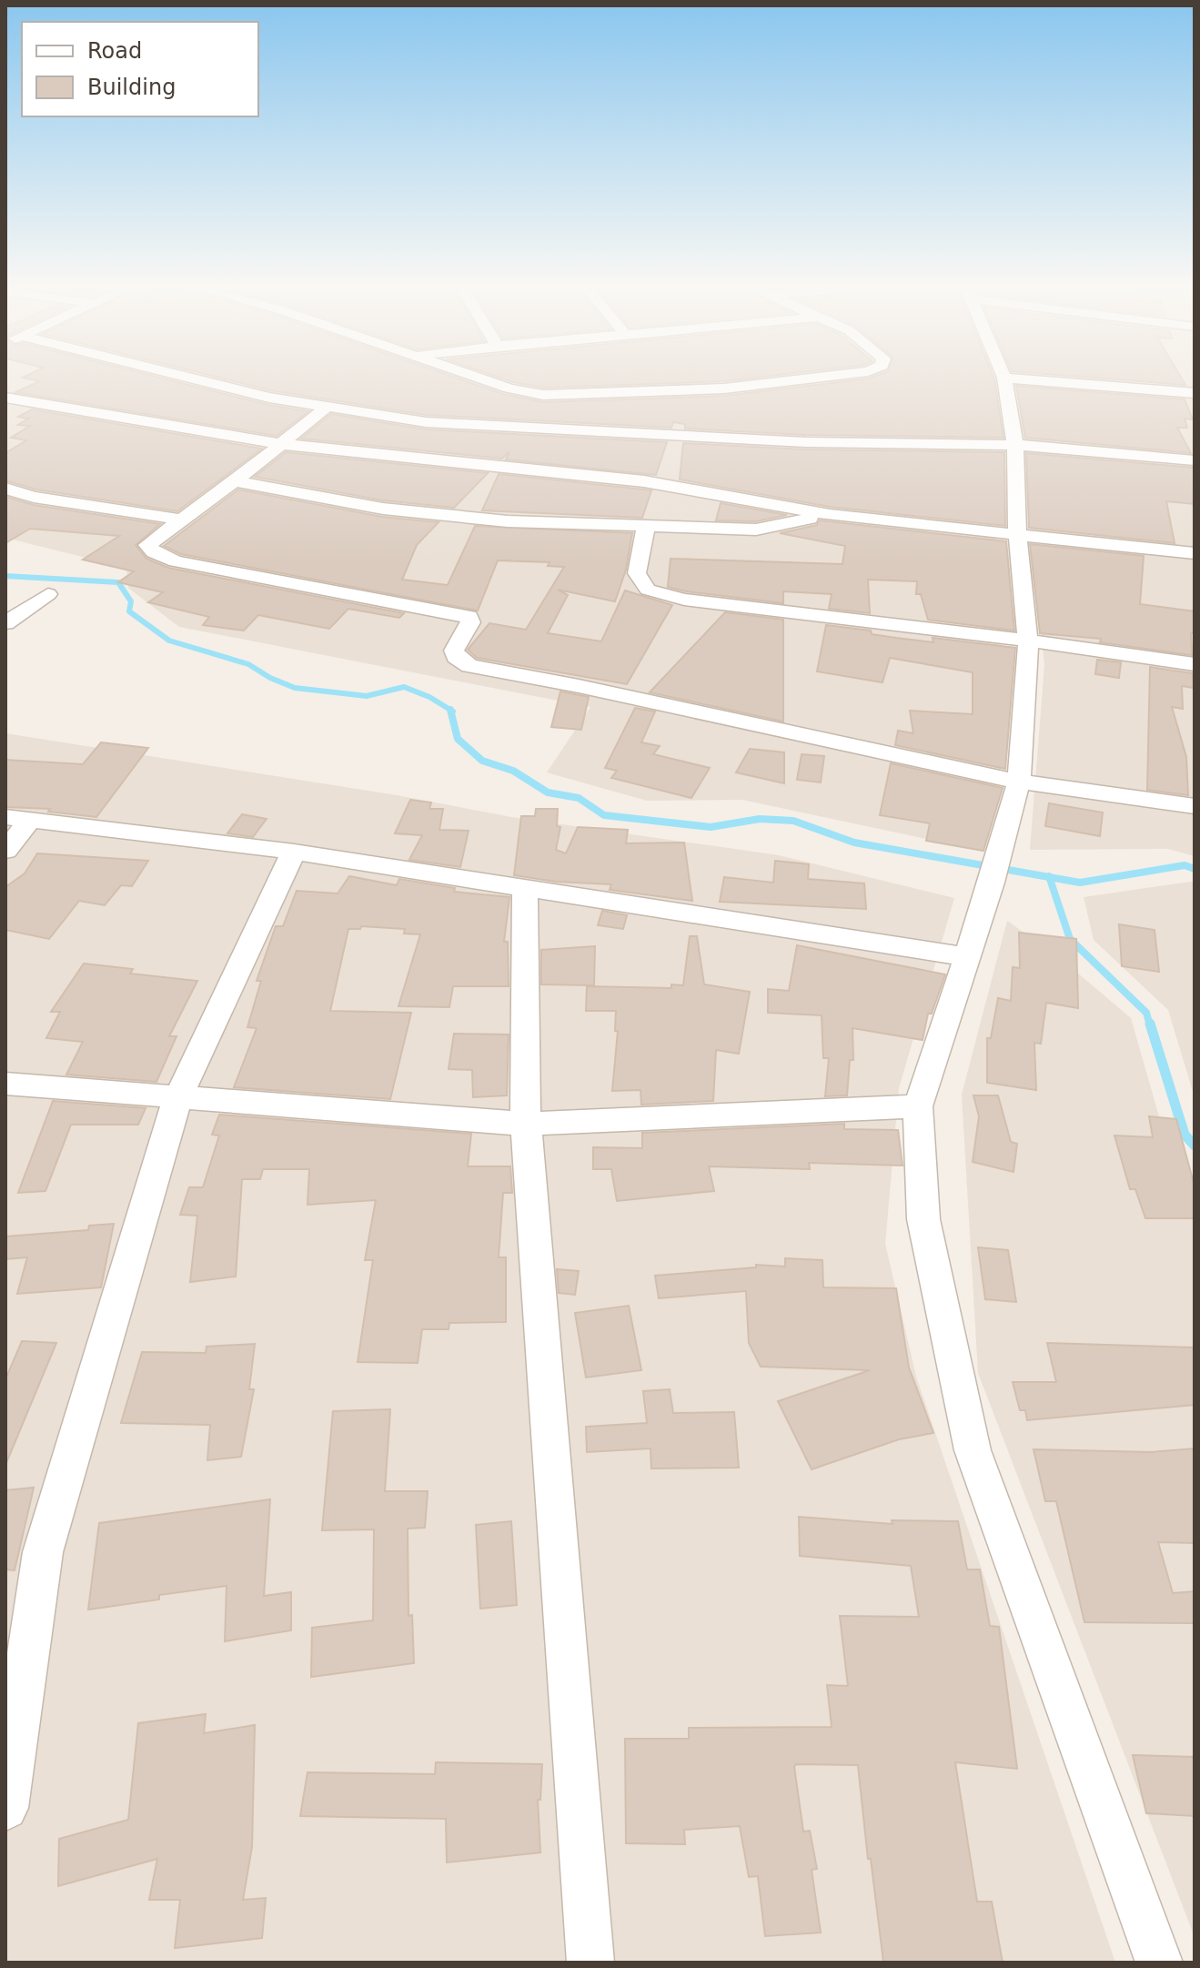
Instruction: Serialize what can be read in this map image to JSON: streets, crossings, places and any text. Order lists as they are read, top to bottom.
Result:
{
  "legend": ["Road", "Building"]
}
